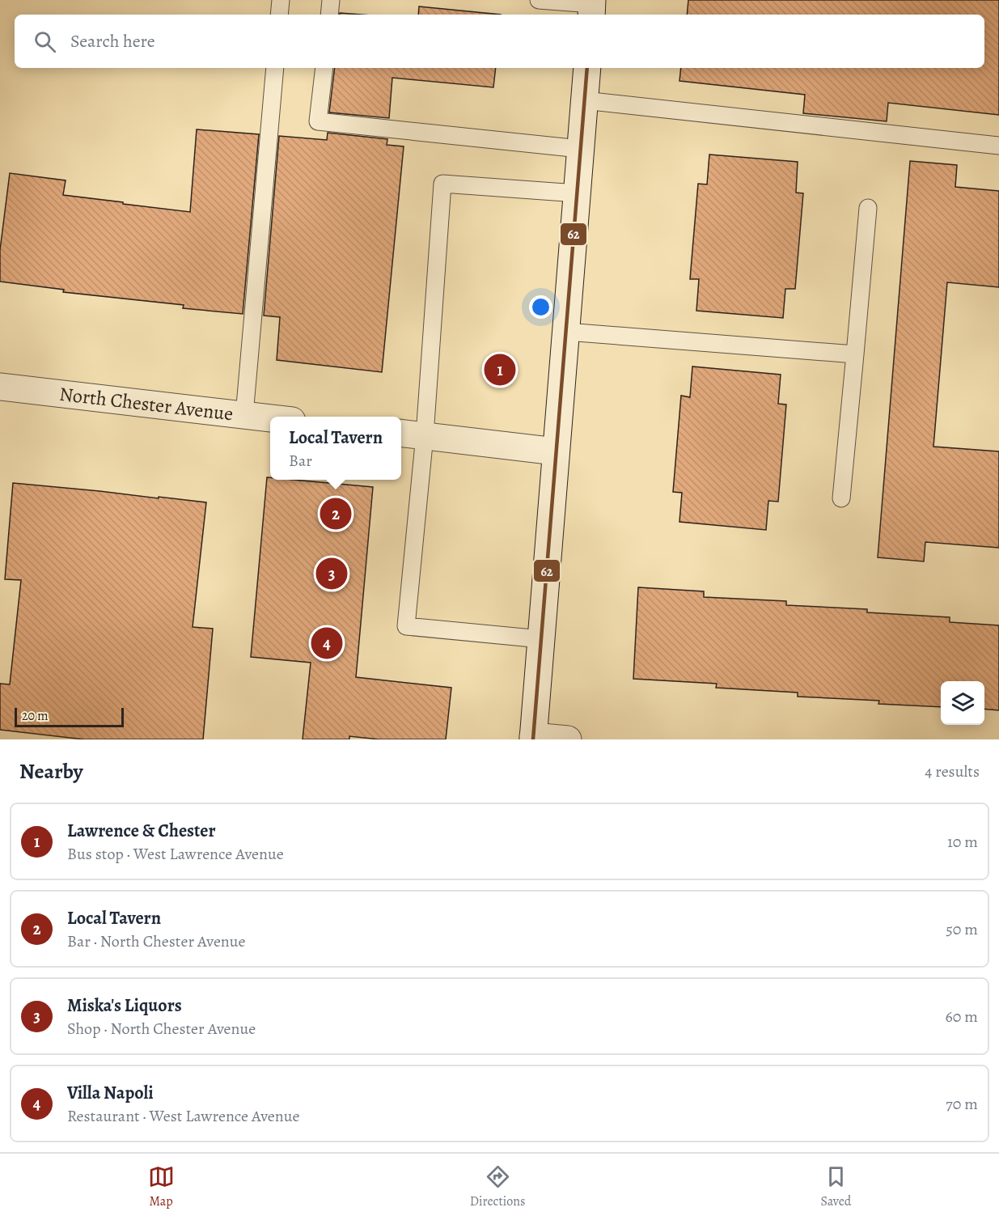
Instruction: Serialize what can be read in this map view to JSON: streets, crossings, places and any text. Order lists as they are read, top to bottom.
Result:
{
  "streets": {
    "main road": ["North Chester Avenue"]
  },
  "lines": ["transit line 62"],
  "scale_bar": "20 m",
  "page": {
    "search": "Search here",
    "pins": [
      "1",
      "2",
      "3",
      "4"
    ],
    "popup": ["Local Tavern", "Bar"],
    "scale": "20 m",
    "heading": ["Nearby", "4 results"],
    "list": [
      {
        "mark": "1",
        "name": "Lawrence & Chester",
        "note": "Bus stop · West Lawrence Avenue",
        "value": "10 m"
      },
      {
        "mark": "2",
        "name": "Local Tavern",
        "note": "Bar · North Chester Avenue",
        "value": "50 m"
      },
      {
        "mark": "3",
        "name": "Miska's Liquors",
        "note": "Shop · North Chester Avenue",
        "value": "60 m"
      },
      {
        "mark": "4",
        "name": "Villa Napoli",
        "note": "Restaurant · West Lawrence Avenue",
        "value": "70 m"
      }
    ],
    "nav": ["Map", "Directions", "Saved"]
  }
}
